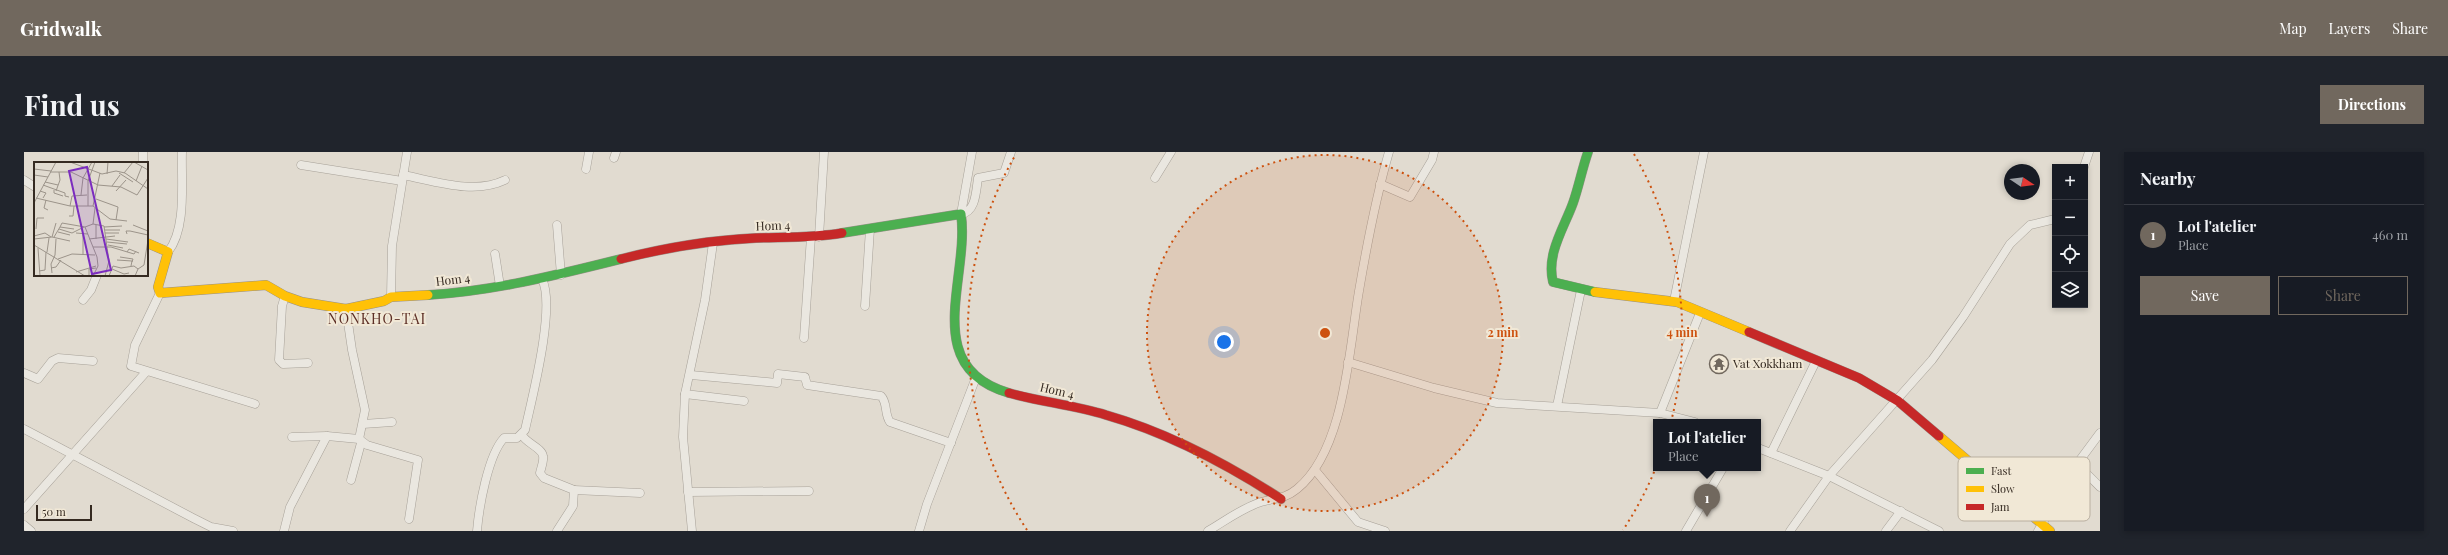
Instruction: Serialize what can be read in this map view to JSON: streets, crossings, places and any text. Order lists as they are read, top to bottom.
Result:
{
  "streets": {
    "street": ["Hom 4"]
  },
  "districts": ["NONKHO-TAI"],
  "places": {
    "temple": ["Vat Xokkham"]
  },
  "legend": ["Fast", "Slow", "Jam"],
  "scale_bar": "50 m",
  "north": "right",
  "page": {
    "header": "Gridwalk",
    "nav": ["Map", "Layers", "Share"],
    "buttons": [
      "Directions",
      ["Save", "Share"]
    ],
    "title": "Find us",
    "heading": "Nearby",
    "map_buttons": ["+", "−"],
    "list": [
      {
        "mark": "1",
        "name": "Lot l'atelier",
        "note": "Place",
        "value": "460 m"
      }
    ],
    "popup": ["Lot l'atelier", "Place"],
    "pins": "1",
    "scale": "50 m"
  },
  "rings": ["2 min", "4 min"]
}
